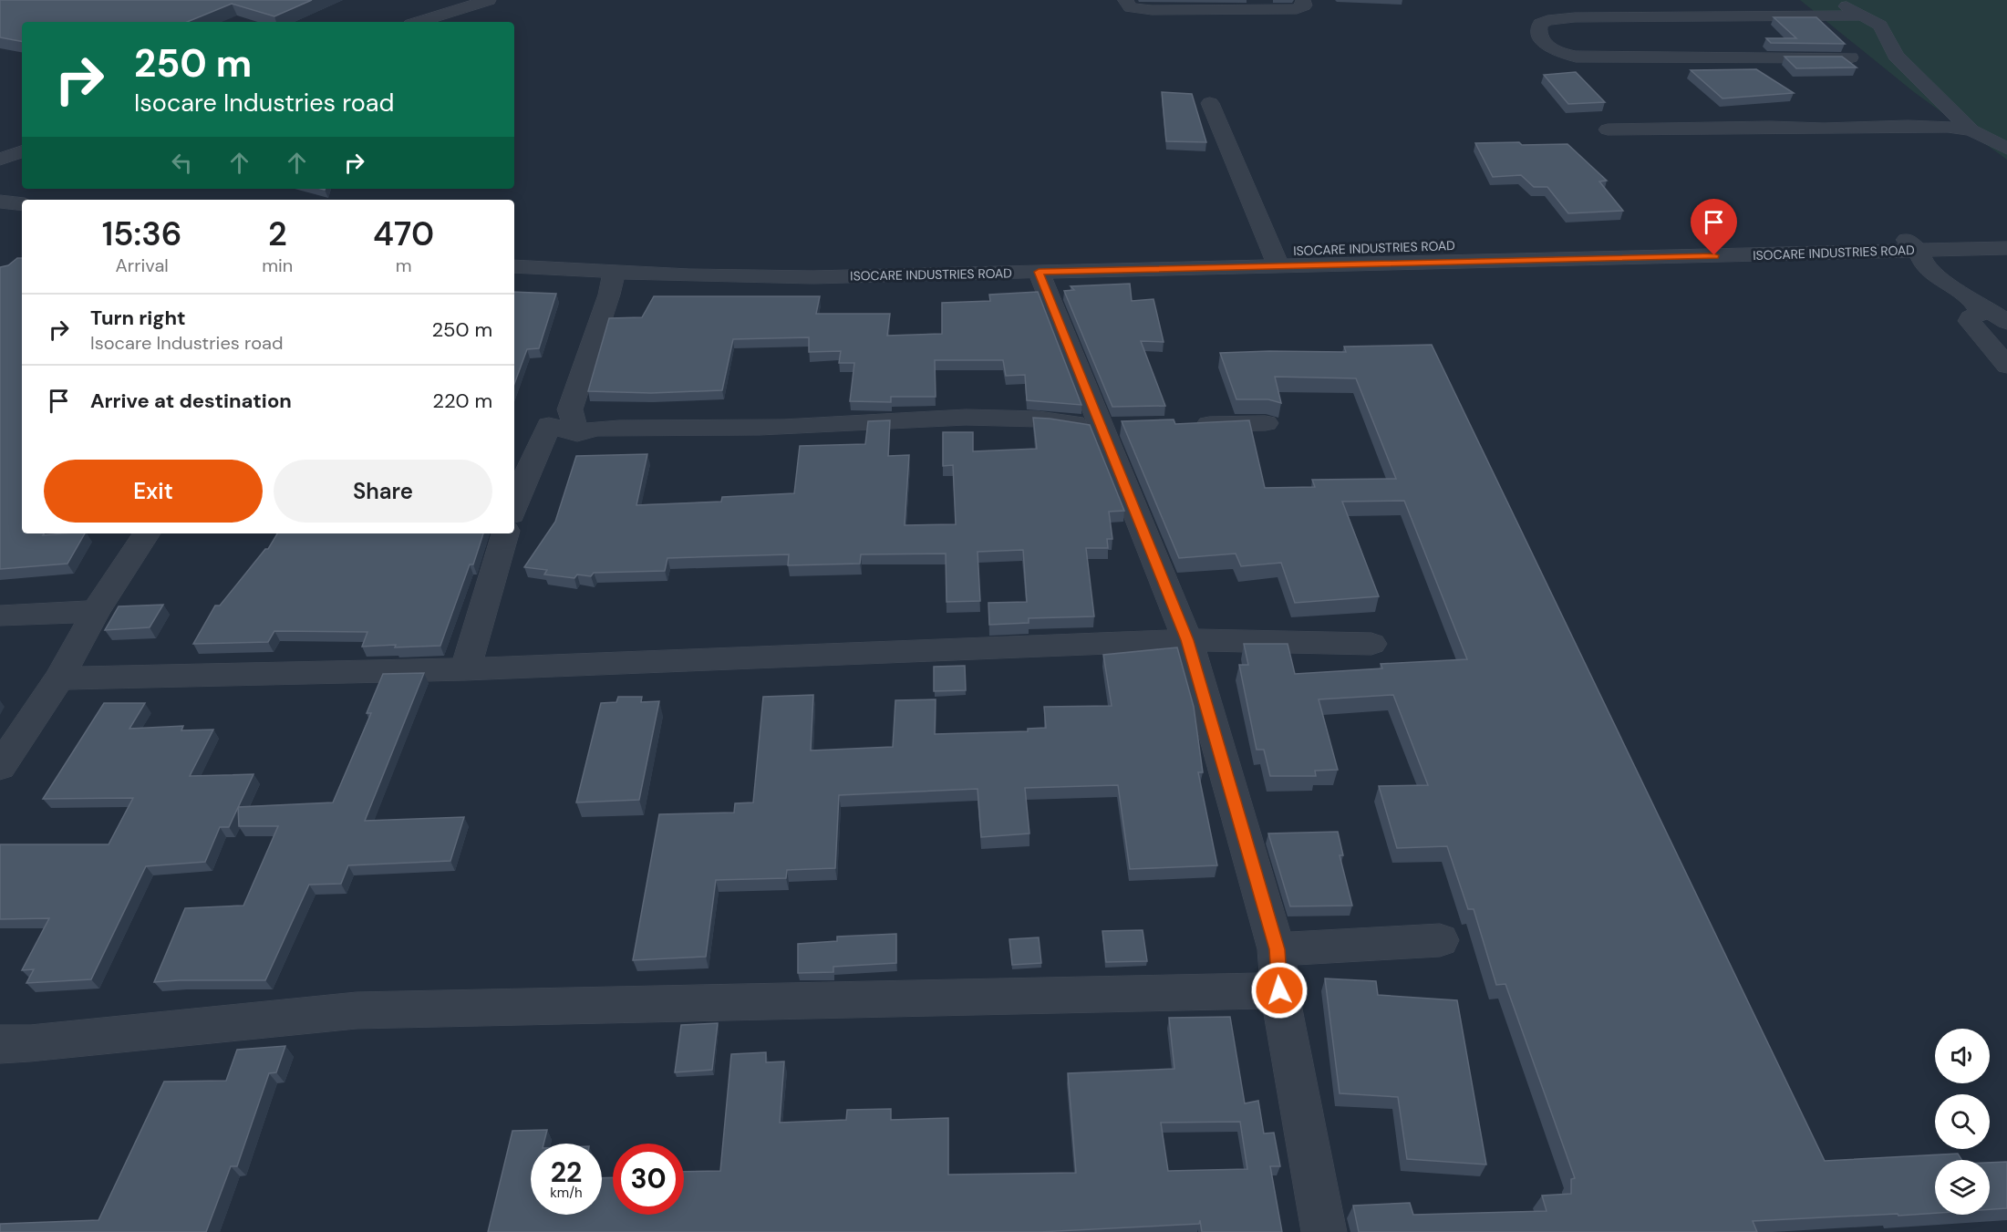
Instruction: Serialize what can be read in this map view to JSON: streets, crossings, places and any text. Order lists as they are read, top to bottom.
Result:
{
  "streets": {
    "street": ["ISOCARE INDUSTRIES ROAD"]
  },
  "page": {
    "turn": ["250 m", "Isocare Industries road"],
    "eta": [
      "15:36",
      "Arrival",
      "2",
      "min",
      "470",
      "m"
    ],
    "list": [
      {
        "name": "Turn right",
        "note": "Isocare Industries road",
        "value": "250 m"
      },
      {
        "name": "Arrive at destination",
        "value": "220 m"
      }
    ],
    "buttons": ["Exit", "Share"],
    "speed": "22 km/h",
    "limit": "30"
  }
}
